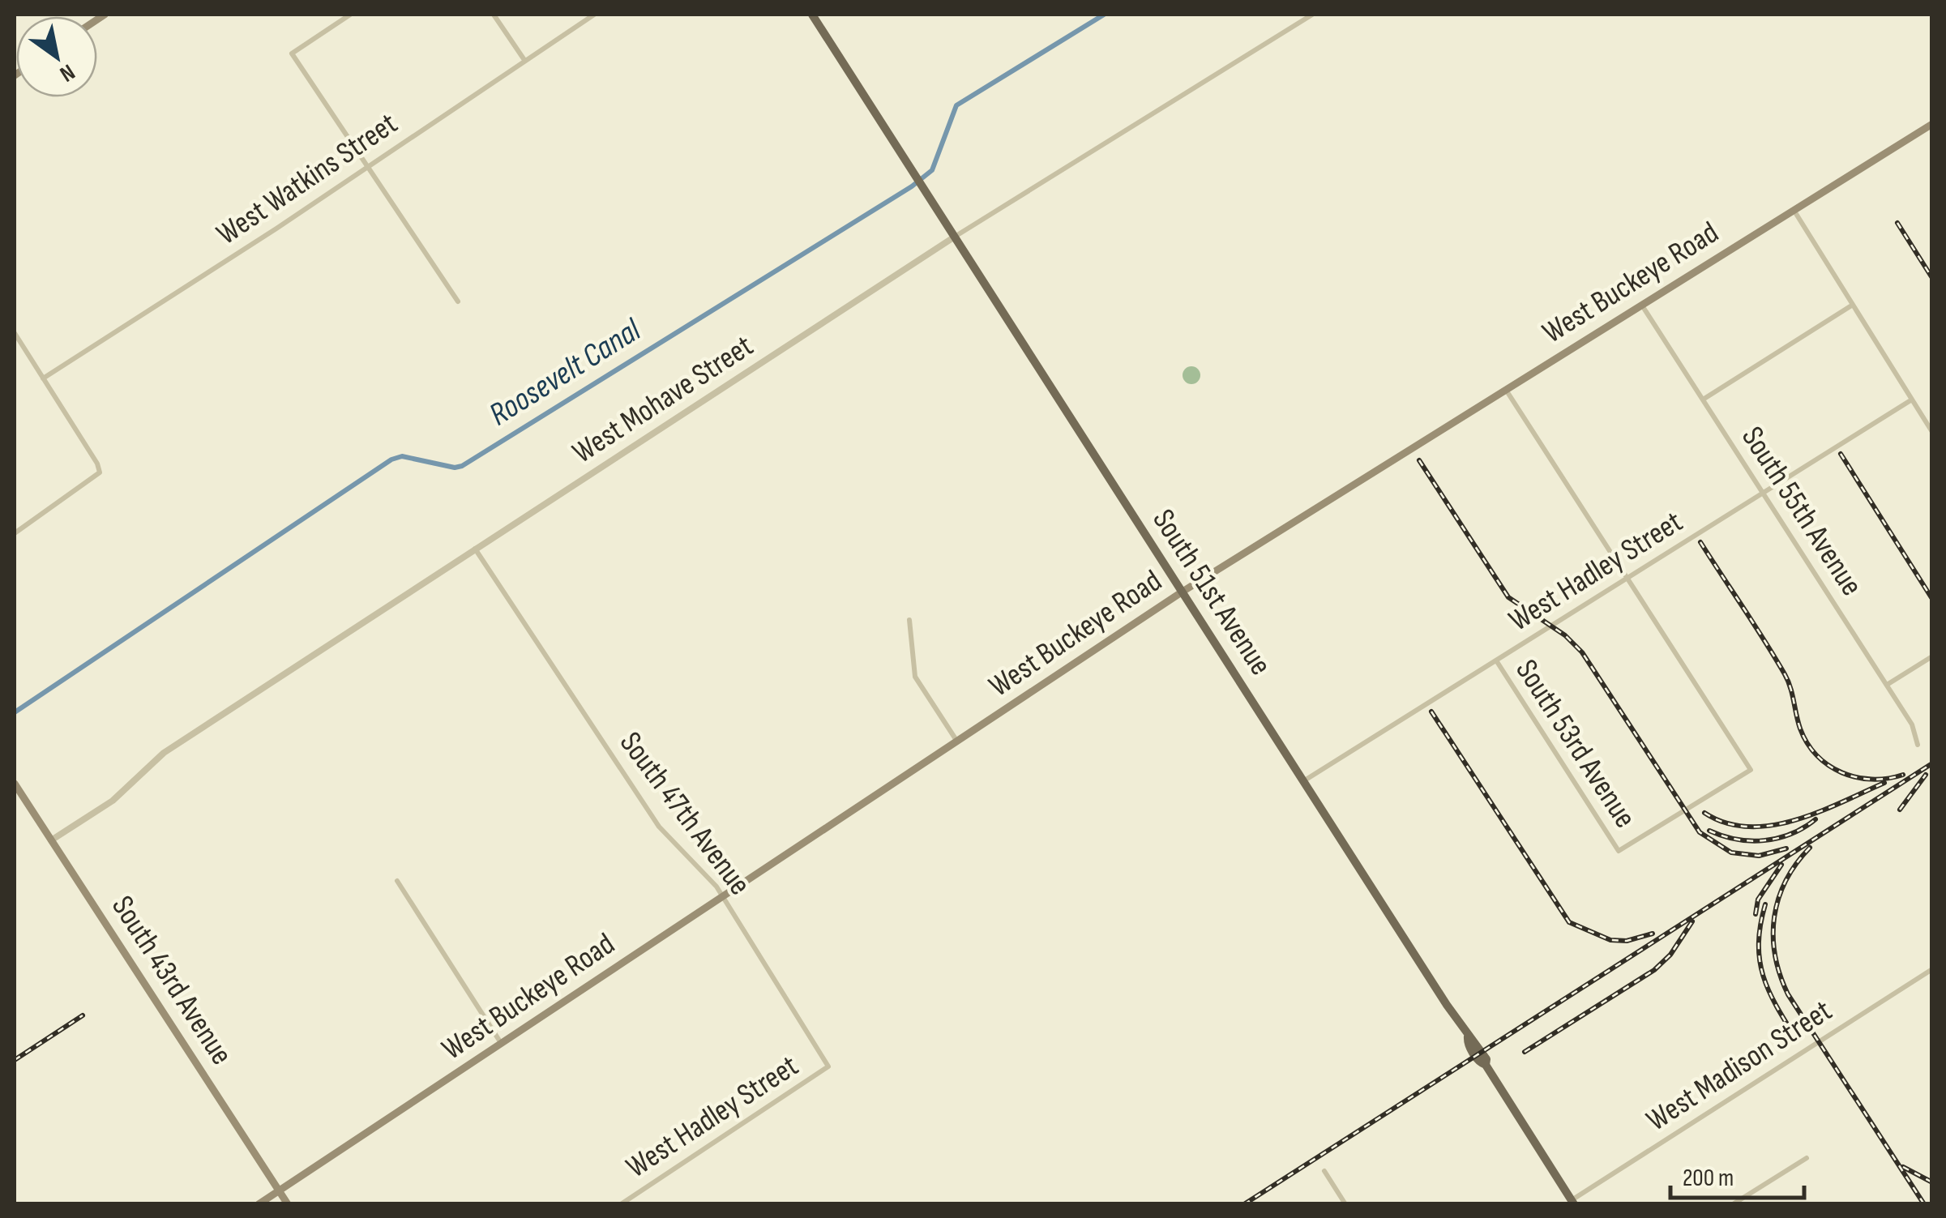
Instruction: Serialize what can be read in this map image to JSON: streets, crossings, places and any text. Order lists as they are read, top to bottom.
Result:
{
  "streets": {
    "main road": ["West Buckeye Road", "South 51st Avenue", "South 43rd Avenue"],
    "street": [
      "West Watkins Street",
      "West Mohave Street",
      "South 55th Avenue",
      "West Hadley Street",
      "South 53rd Avenue",
      "South 47th Avenue",
      "West Madison Street"
    ]
  },
  "crossings": [
    ["West Buckeye Road", "South 55th Avenue"],
    ["West Buckeye Road", "South 51st Avenue"],
    ["West Buckeye Road", "South 47th Avenue"],
    ["West Buckeye Road", "South 43rd Avenue"],
    ["West Mohave Street", "South 51st Avenue"],
    ["West Mohave Street", "South 47th Avenue"],
    ["West Mohave Street", "South 43rd Avenue"],
    ["South 55th Avenue", "West Hadley Street"],
    ["West Hadley Street", "South 51st Avenue"],
    ["West Hadley Street", "South 53rd Avenue"],
    ["West Hadley Street", "South 47th Avenue"],
    ["South 51st Avenue", "West Madison Street"]
  ],
  "water": ["Roosevelt Canal"],
  "scale_bar": "200 m",
  "north": "bottom right"
}
